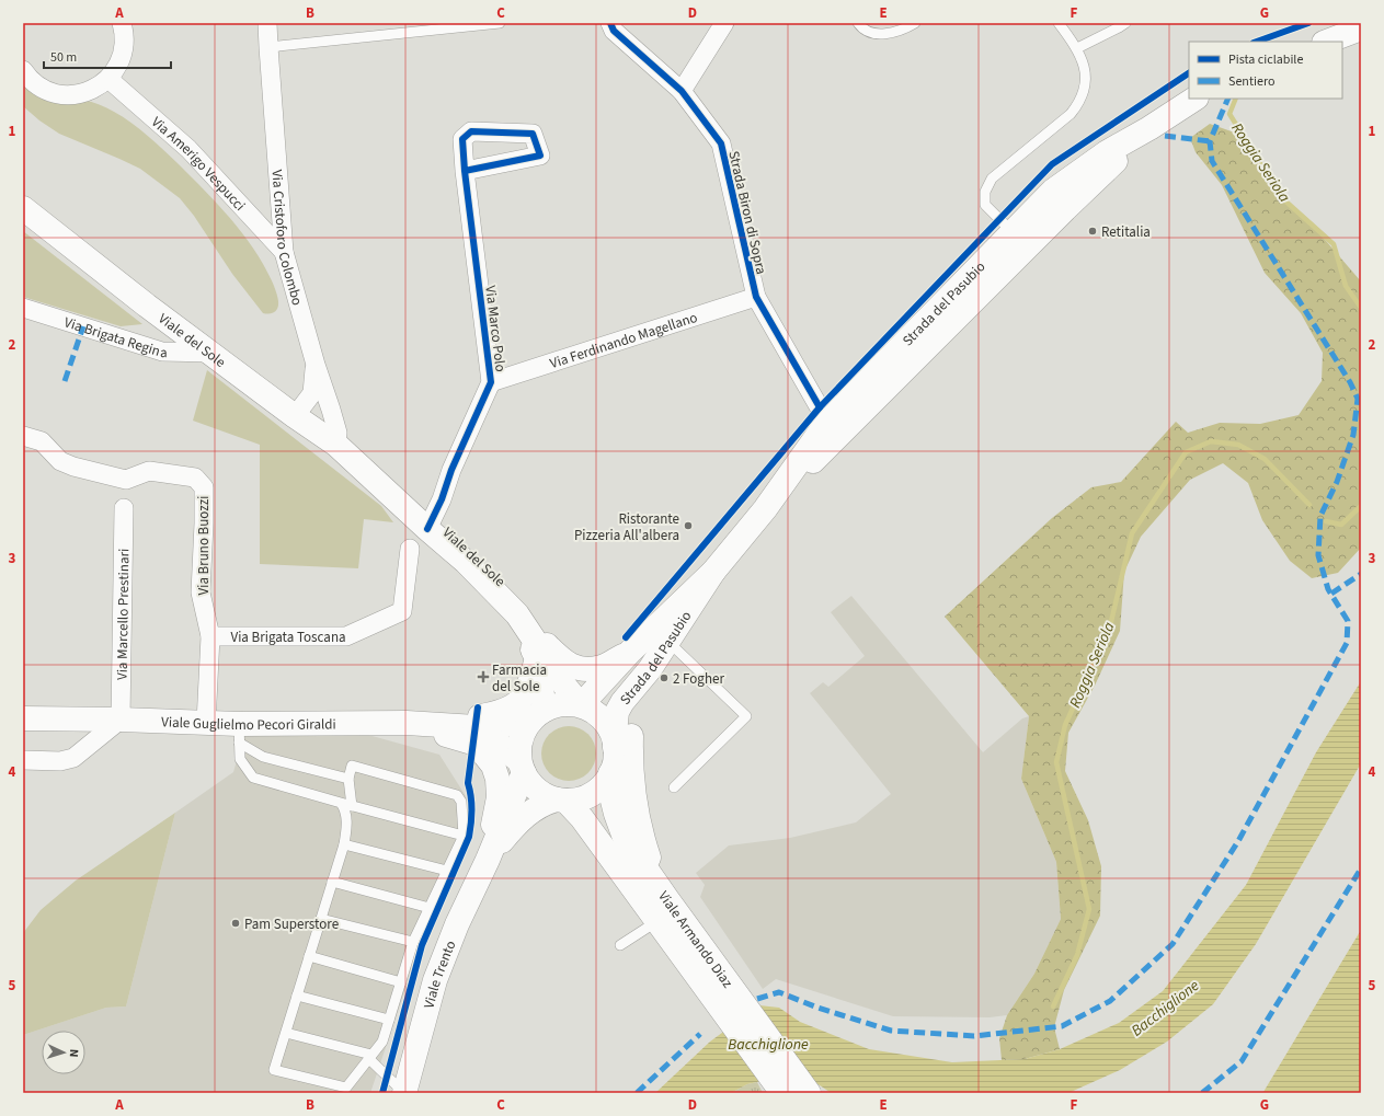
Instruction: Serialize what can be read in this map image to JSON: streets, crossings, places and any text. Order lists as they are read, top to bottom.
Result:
{
  "streets": {
    "main road": [
      "Strada del Pasubio",
      "Viale del Sole",
      "Viale Guglielmo Pecori Giraldi",
      "Viale Armando Diaz",
      "Viale Trento"
    ],
    "street": [
      "Via Amerigo Vespucci",
      "Strada Biron di Sopra",
      "Via Cristoforo Colombo",
      "Via Marco Polo",
      "Via Brigata Regina",
      "Via Ferdinando Magellano",
      "Via Bruno Buozzi",
      "Via Marcello Prestinari",
      "Via Brigata Toscana"
    ]
  },
  "crossings": [
    ["Via Amerigo Vespucci", "Via Cristoforo Colombo"],
    ["Strada Biron di Sopra", "Strada del Pasubio"],
    ["Strada Biron di Sopra", "Via Ferdinando Magellano"],
    ["Via Cristoforo Colombo", "Viale del Sole"],
    ["Strada del Pasubio", "Viale del Sole"],
    ["Strada del Pasubio", "Viale Guglielmo Pecori Giraldi"],
    ["Strada del Pasubio", "Viale Armando Diaz"],
    ["Strada del Pasubio", "Viale Trento"],
    ["Via Marco Polo", "Viale del Sole"],
    ["Via Marco Polo", "Via Ferdinando Magellano"],
    ["Via Brigata Regina", "Viale del Sole"],
    ["Viale del Sole", "Viale Guglielmo Pecori Giraldi"],
    ["Viale del Sole", "Viale Armando Diaz"],
    ["Viale del Sole", "Viale Trento"],
    ["Via Bruno Buozzi", "Via Brigata Toscana"],
    ["Via Bruno Buozzi", "Viale Guglielmo Pecori Giraldi"],
    ["Via Marcello Prestinari", "Viale Guglielmo Pecori Giraldi"],
    ["Viale Guglielmo Pecori Giraldi", "Viale Armando Diaz"],
    ["Viale Guglielmo Pecori Giraldi", "Viale Trento"],
    ["Viale Armando Diaz", "Viale Trento"]
  ],
  "water": ["Roggia Seriola", "Bacchiglione"],
  "places": {
    "other": [
      "Retitalia",
      "Ristorante Pizzeria All'albera",
      "2 Fogher",
      "Pam Superstore"
    ],
    "health": ["Farmacia del Sole"]
  },
  "legend": ["Pista ciclabile", "Sentiero"],
  "scale_bar": "50 m",
  "north": "right",
  "grid": {
    "columns": [
      "A",
      "B",
      "C",
      "D",
      "E",
      "F",
      "G"
    ],
    "rows": [
      "1",
      "2",
      "3",
      "4",
      "5"
    ]
  }
}
